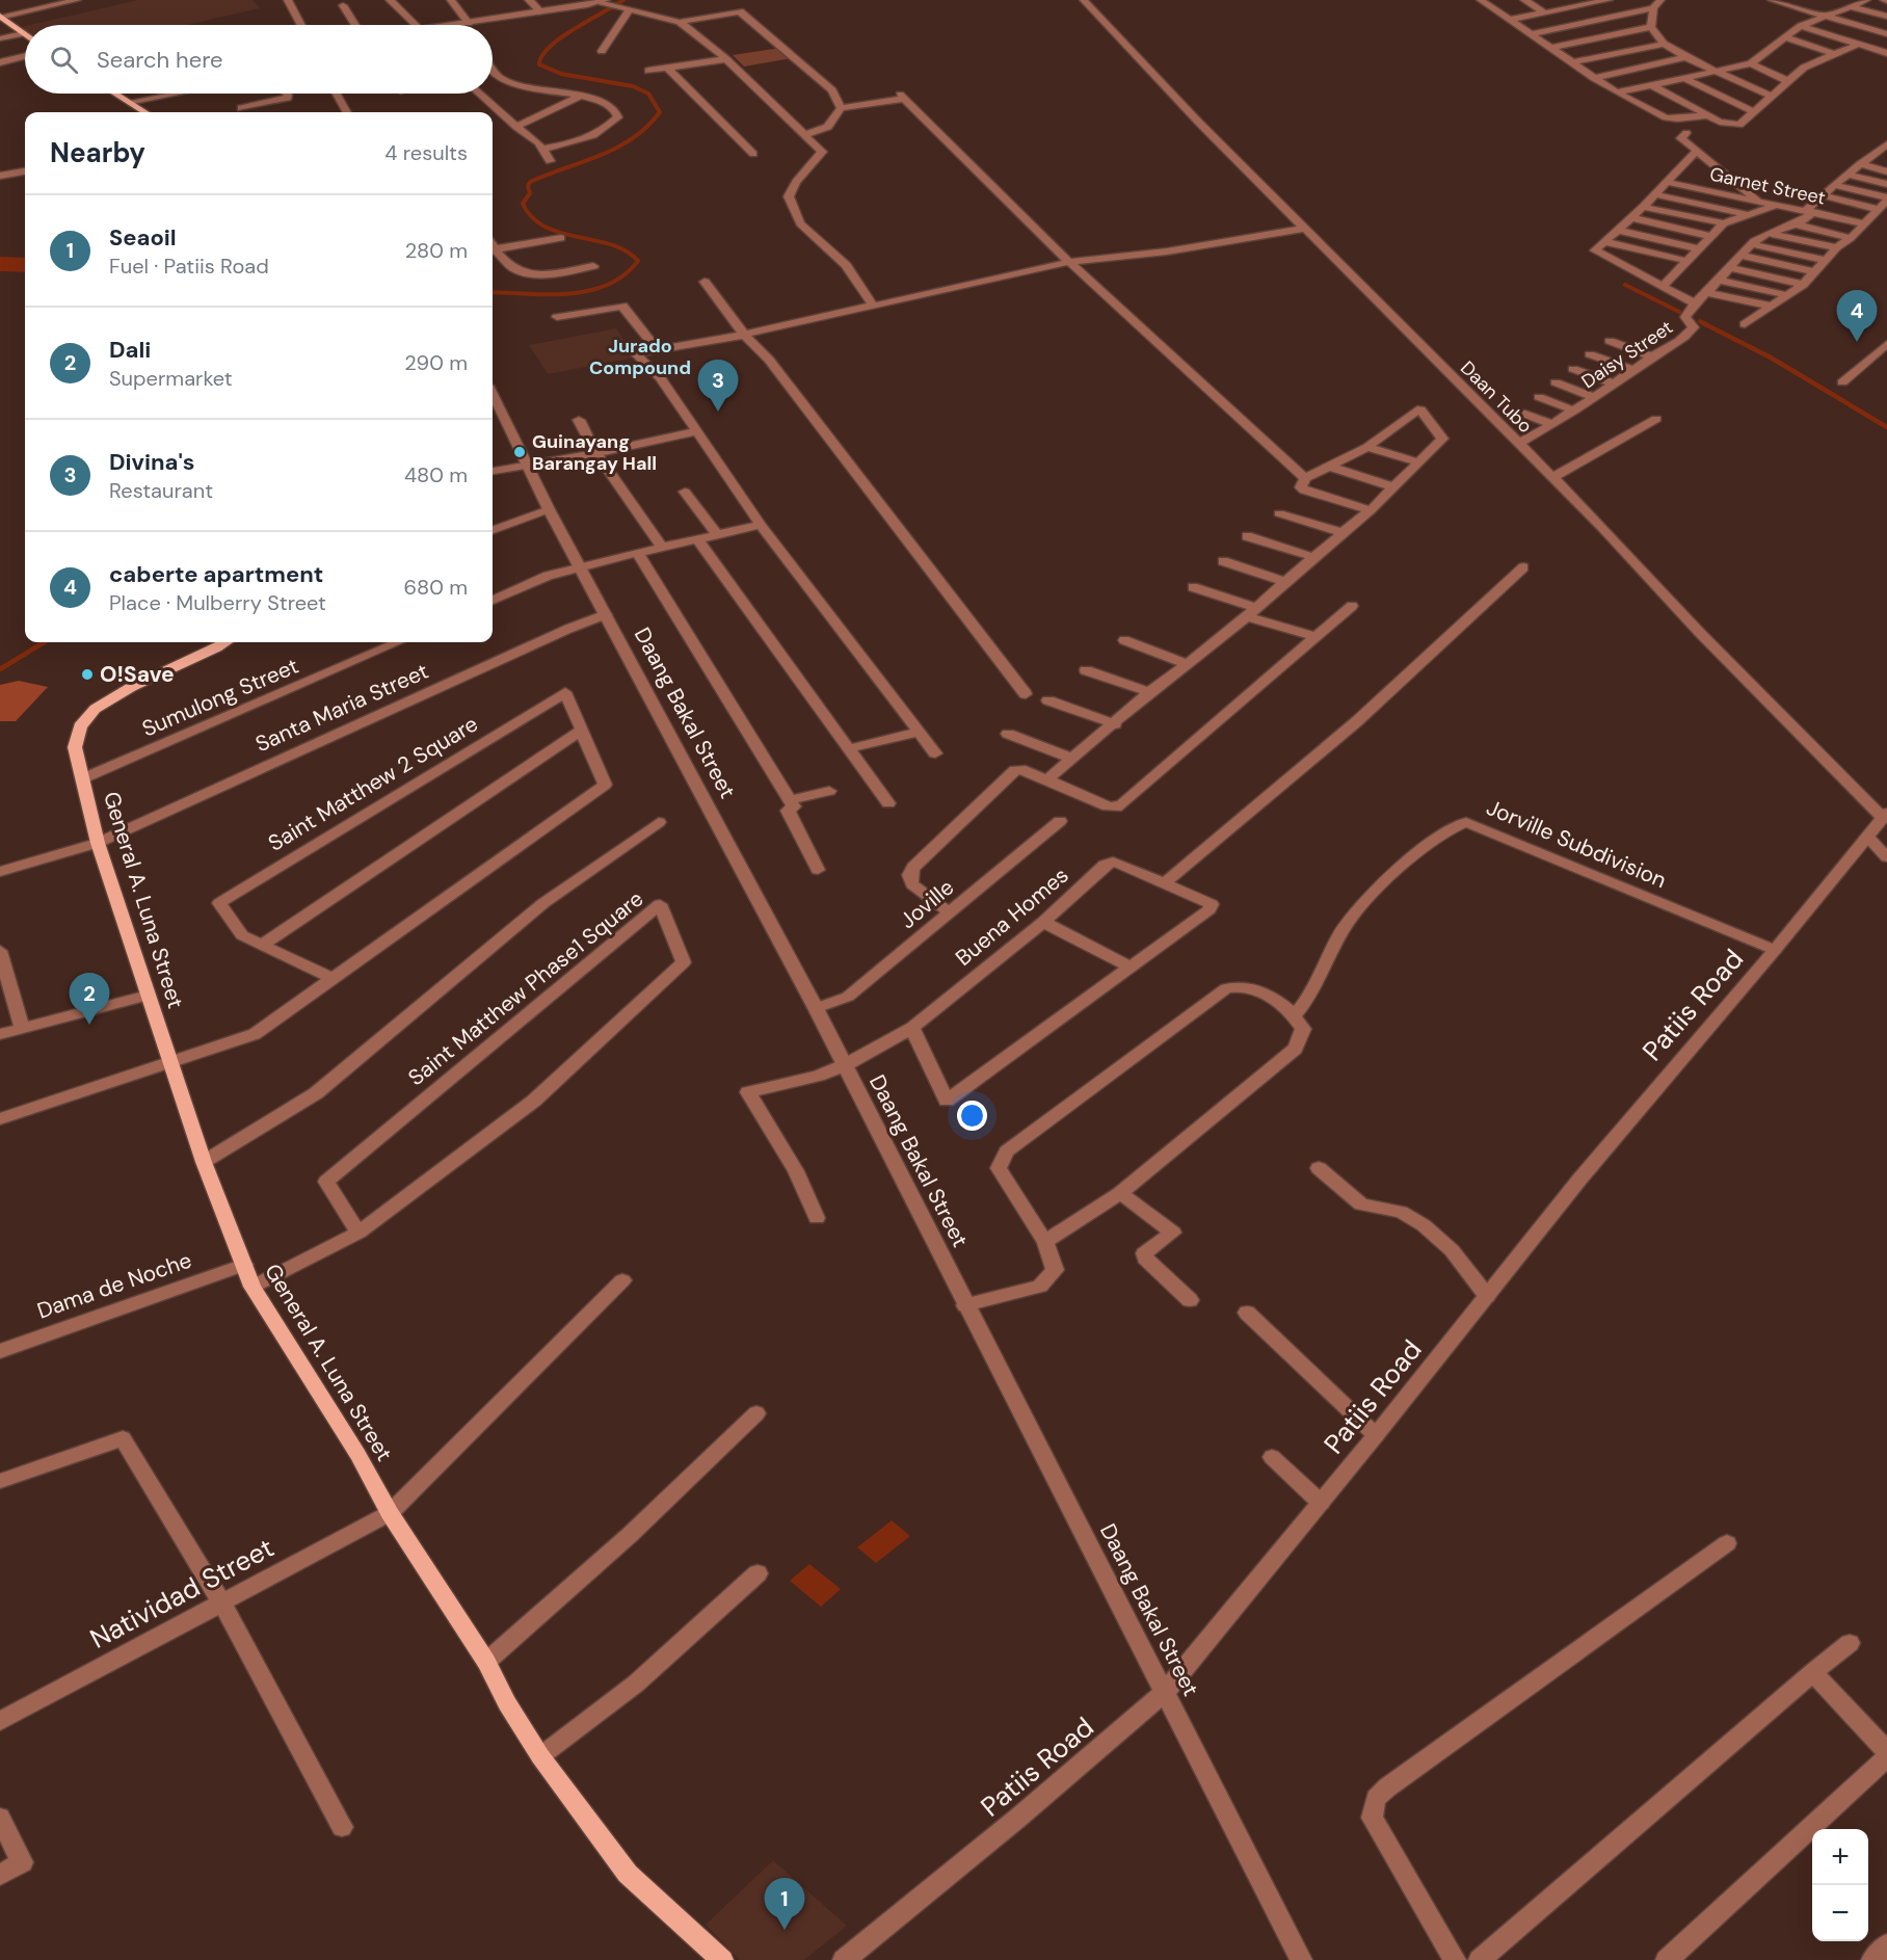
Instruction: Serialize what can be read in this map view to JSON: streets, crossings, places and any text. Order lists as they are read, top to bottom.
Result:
{
  "streets": {
    "main road": ["General A. Luna Street"],
    "street": [
      "Garnet Street",
      "Daisy Street",
      "Daan Tubo",
      "Sumulong Street",
      "Santa Maria Street",
      "Daang Bakal Street",
      "Saint Matthew 2 Square",
      "Jorville Subdivision",
      "Joville",
      "Buena Homes",
      "Saint Matthew Phase1 Square",
      "Patiis Road",
      "Dama de Noche",
      "Natividad Street"
    ]
  },
  "crossings": [
    ["Garnet Street", "Daisy Street"],
    ["Daisy Street", "Daan Tubo"],
    ["Daan Tubo", "Patiis Road"],
    ["Sumulong Street", "General A. Luna Street"],
    ["Santa Maria Street", "Daang Bakal Street"],
    ["Santa Maria Street", "General A. Luna Street"],
    ["Daang Bakal Street", "Joville"],
    ["Daang Bakal Street", "Buena Homes"],
    ["Daang Bakal Street", "Patiis Road"],
    ["Saint Matthew 2 Square", "General A. Luna Street"],
    ["Jorville Subdivision", "Patiis Road"],
    ["General A. Luna Street", "Saint Matthew Phase1 Square"],
    ["General A. Luna Street", "Dama de Noche"],
    ["General A. Luna Street", "Natividad Street"]
  ],
  "districts": ["Jurado Compound"],
  "places": ["Guinayang Barangay Hall", "O!Save"],
  "page": {
    "search": "Search here",
    "heading": ["Nearby", "4 results"],
    "list": [
      {
        "mark": "1",
        "name": "Seaoil",
        "note": "Fuel · Patiis Road",
        "value": "280 m"
      },
      {
        "mark": "2",
        "name": "Dali",
        "note": "Supermarket",
        "value": "290 m"
      },
      {
        "mark": "3",
        "name": "Divina's",
        "note": "Restaurant",
        "value": "480 m"
      },
      {
        "mark": "4",
        "name": "caberte apartment",
        "note": "Place · Mulberry Street",
        "value": "680 m"
      }
    ],
    "pins": [
      "4",
      "3",
      "2",
      "1"
    ],
    "map_buttons": ["+", "−"]
  }
}
